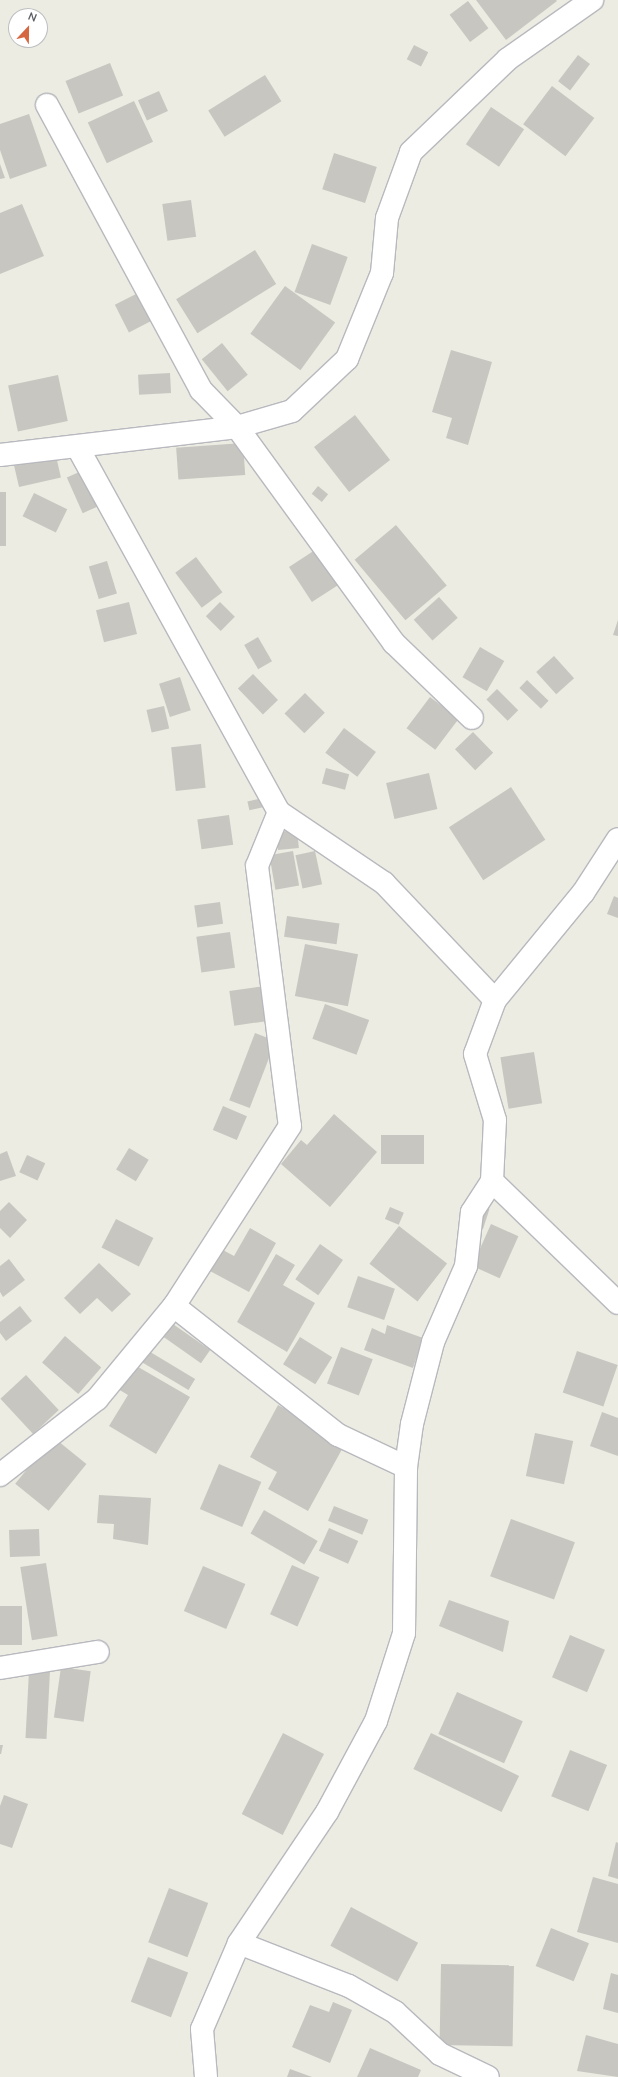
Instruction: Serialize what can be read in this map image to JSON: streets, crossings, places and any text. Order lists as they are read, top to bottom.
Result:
{
  "north": "top"
}
